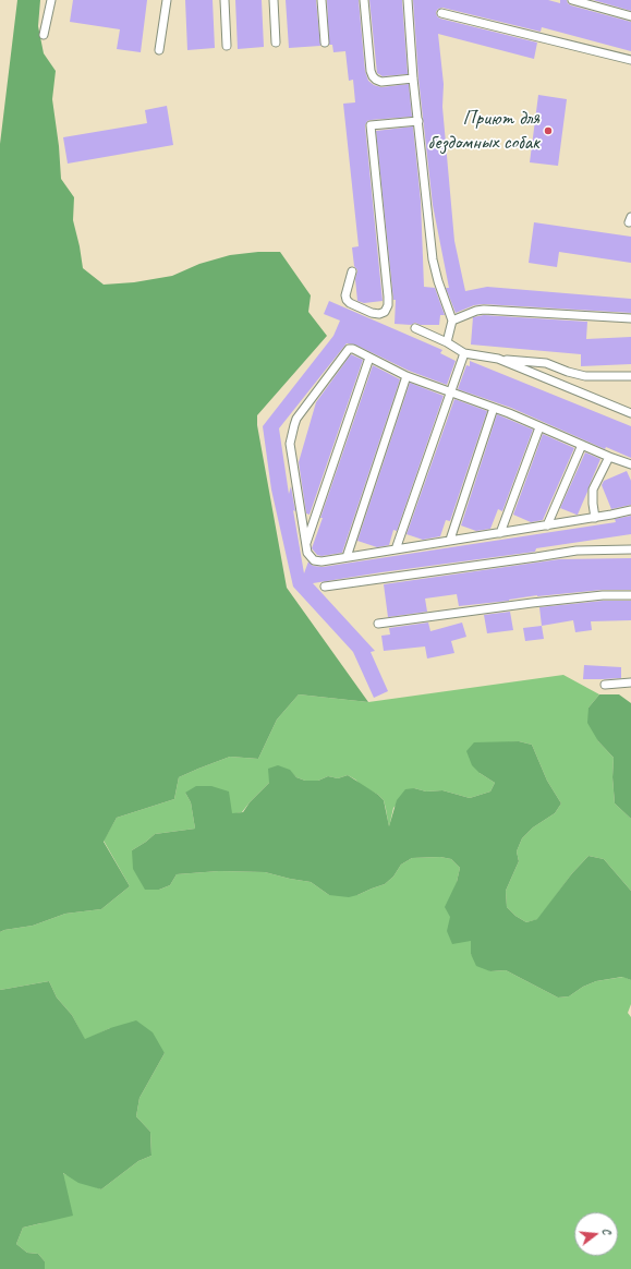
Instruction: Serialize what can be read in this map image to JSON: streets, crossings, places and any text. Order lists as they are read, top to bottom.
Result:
{
  "places": ["Приют для бездомных собак"],
  "north": "right"
}
